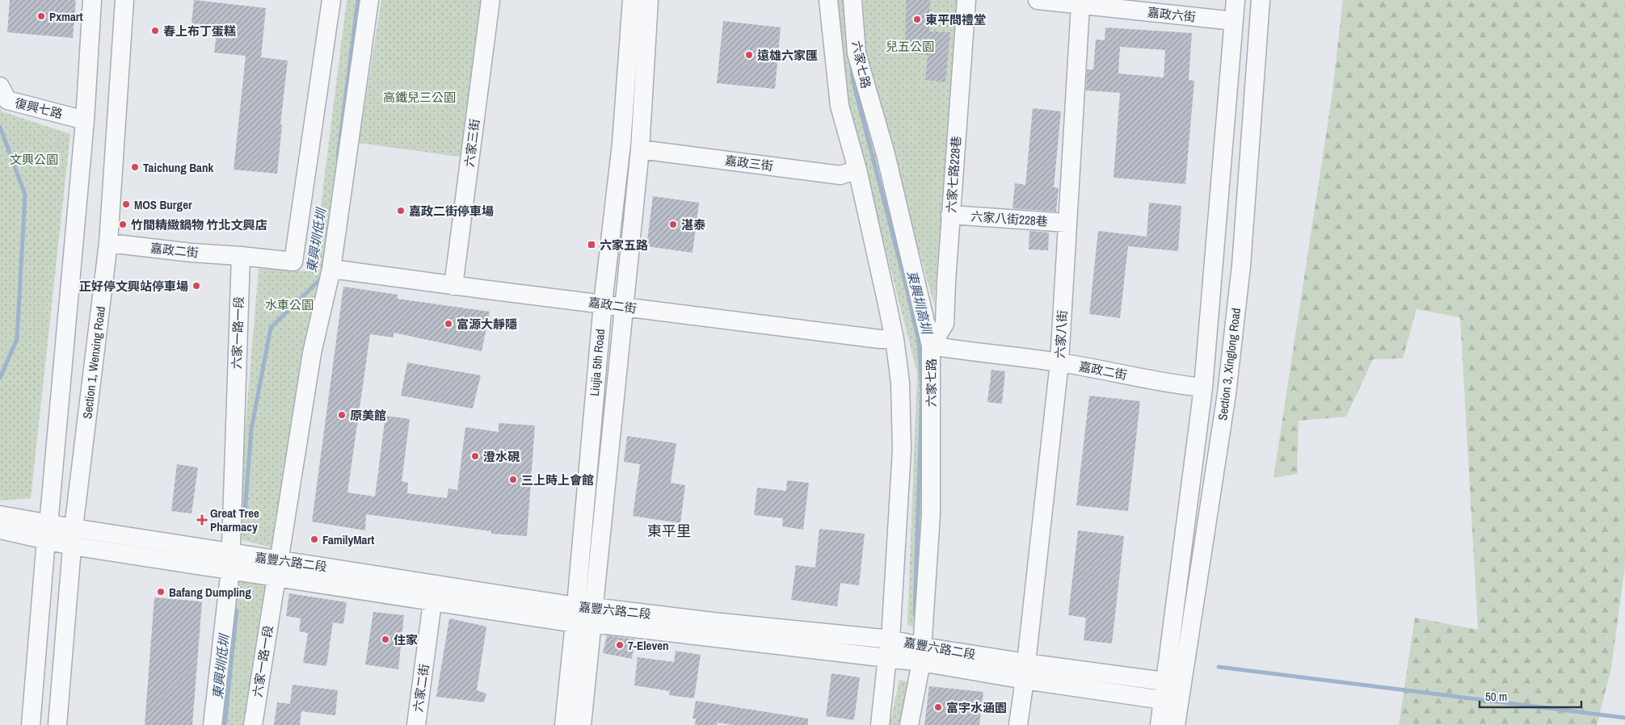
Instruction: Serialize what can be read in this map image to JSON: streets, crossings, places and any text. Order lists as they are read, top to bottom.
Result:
{
  "streets": {
    "street": [
      "嘉政六街",
      "六家七路",
      "復興七路",
      "六家三街",
      "嘉政三街",
      "六家七路228巷",
      "六家八街228巷",
      "嘉政二街",
      "六家一路一段",
      "六家八街",
      "Section 1, Wenxing Road",
      "Liujia 5th Road",
      "Section 3, Xinglong Road",
      "嘉豐六路二段",
      "六家二街"
    ]
  },
  "crossings": [
    ["嘉政六街", "六家八街"],
    ["嘉政六街", "Section 3, Xinglong Road"],
    ["六家七路", "嘉政三街"],
    ["六家七路", "六家七路228巷"],
    ["六家七路", "嘉政二街"],
    ["六家七路", "嘉豐六路二段"],
    ["六家三街", "嘉政二街"],
    ["嘉政三街", "Liujia 5th Road"],
    ["六家七路228巷", "六家八街228巷"],
    ["六家七路228巷", "嘉政二街"],
    ["六家八街228巷", "六家八街"],
    ["嘉政二街", "六家一路一段"],
    ["嘉政二街", "六家八街"],
    ["嘉政二街", "Section 1, Wenxing Road"],
    ["嘉政二街", "Liujia 5th Road"],
    ["嘉政二街", "Section 3, Xinglong Road"],
    ["六家一路一段", "嘉豐六路二段"],
    ["六家八街", "嘉豐六路二段"],
    ["Section 1, Wenxing Road", "嘉豐六路二段"],
    ["Liujia 5th Road", "嘉豐六路二段"],
    ["Section 3, Xinglong Road", "嘉豐六路二段"],
    ["嘉豐六路二段", "六家二街"]
  ],
  "districts": ["東平里"],
  "water": ["東興圳低圳", "東興圳高圳"],
  "parks": [
    "兒五公園",
    "高鐵兒三公園",
    "文興公園",
    "水車公園"
  ],
  "places": {
    "other": [
      "Pxmart",
      "東平問禮堂",
      "春上布丁蛋糕",
      "遠雄六家匯",
      "Taichung Bank",
      "MOS Burger",
      "嘉政二街停車場",
      "竹間精緻鍋物 竹北文興店",
      "湛泰",
      "正好停文興站停車場",
      "富源大靜隱",
      "原美館",
      "澄水硯",
      "三上時上會館",
      "FamilyMart",
      "Bafang Dumpling",
      "住家",
      "7-Eleven",
      "富宇水涵園"
    ],
    "transit": ["六家五路"],
    "health": ["Great Tree Pharmacy"]
  },
  "scale_bar": "50 m"
}
